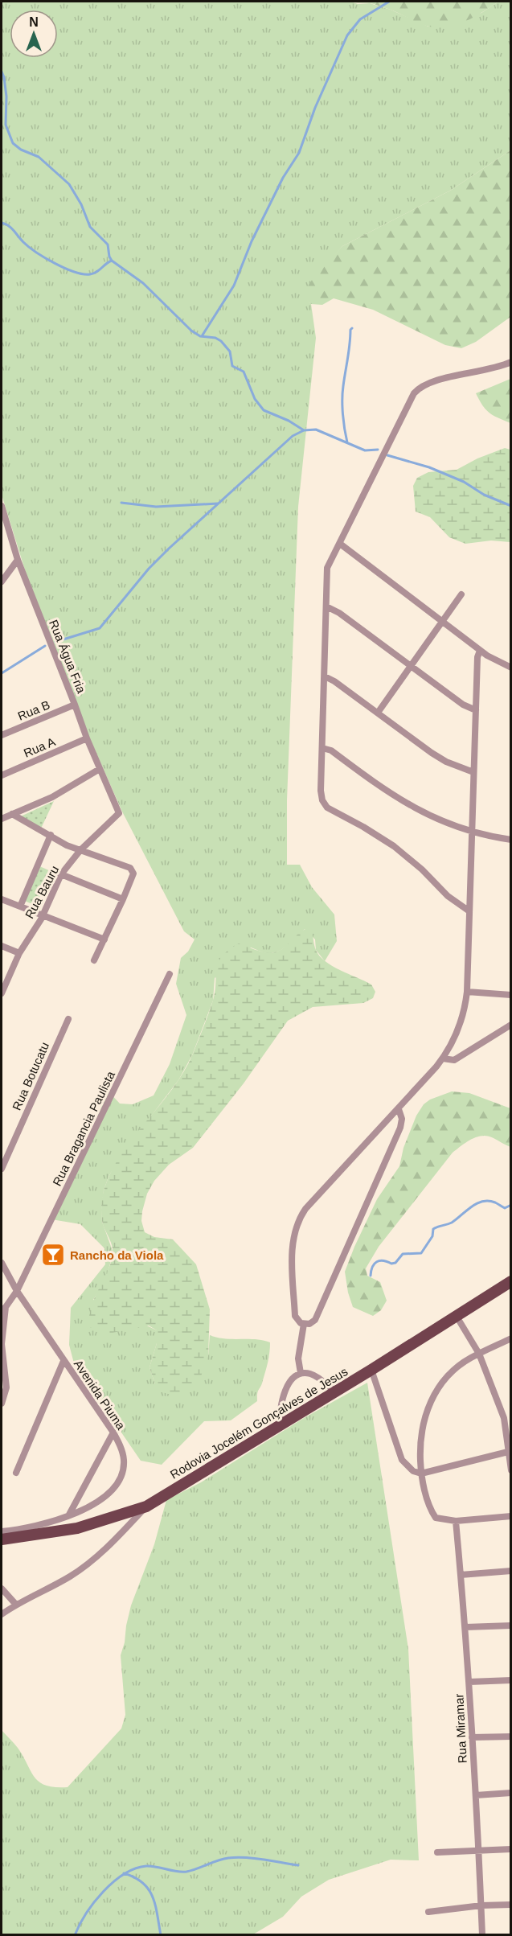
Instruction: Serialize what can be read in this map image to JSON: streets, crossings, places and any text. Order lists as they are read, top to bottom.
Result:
{
  "streets": {
    "main road": ["Rodovia Jocelém Gonçalves de Jesus"],
    "street": [
      "Rua Água Fria",
      "Rua B",
      "Rua A",
      "Rua Bauru",
      "Rua Botucatu",
      "Rua Bragancia Paulista",
      "Avenida Piuma",
      "Rua Miramar"
    ]
  },
  "crossings": [
    ["Rua Água Fria", "Rua B"],
    ["Rua Água Fria", "Rua A"],
    ["Rua Água Fria", "Rua Bauru"],
    ["Rua Bragancia Paulista", "Avenida Piuma"]
  ],
  "places": {
    "bar": ["Rancho da Viola"]
  },
  "north": "top"
}
